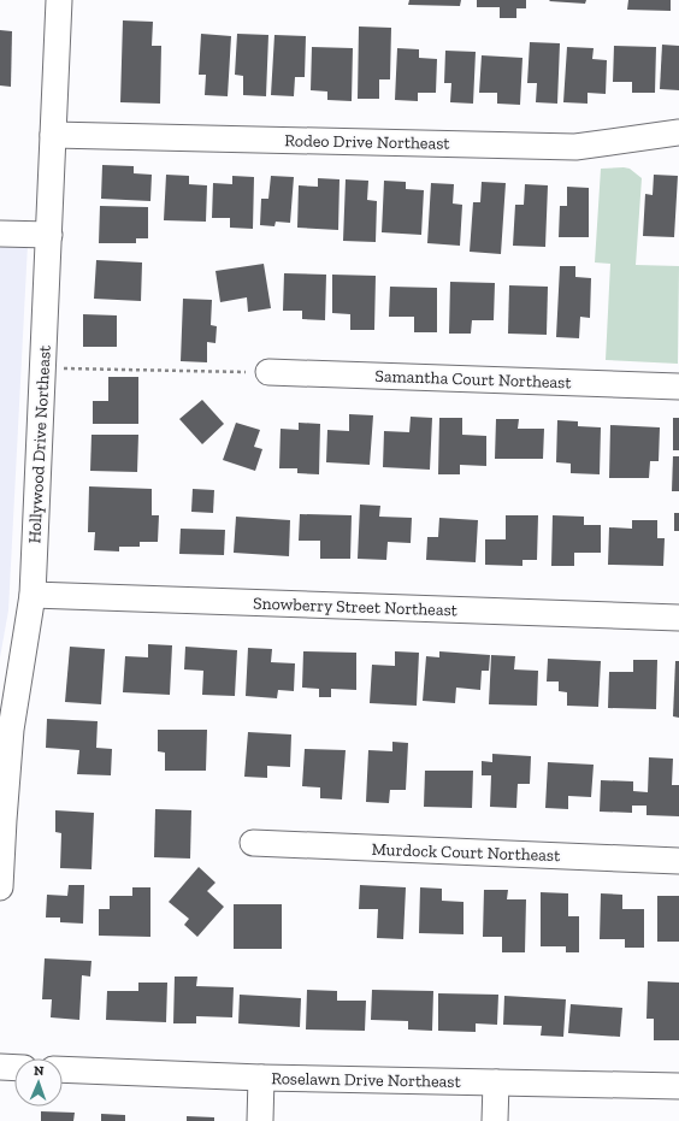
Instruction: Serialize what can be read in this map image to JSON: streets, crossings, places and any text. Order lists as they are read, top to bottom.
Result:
{
  "streets": {
    "street": [
      "Rodeo Drive Northeast",
      "Samantha Court Northeast",
      "Hollywood Drive Northeast",
      "Snowberry Street Northeast",
      "Murdock Court Northeast",
      "Roselawn Drive Northeast"
    ]
  },
  "crossings": [
    ["Rodeo Drive Northeast", "Hollywood Drive Northeast"],
    ["Hollywood Drive Northeast", "Snowberry Street Northeast"]
  ],
  "north": "top"
}
